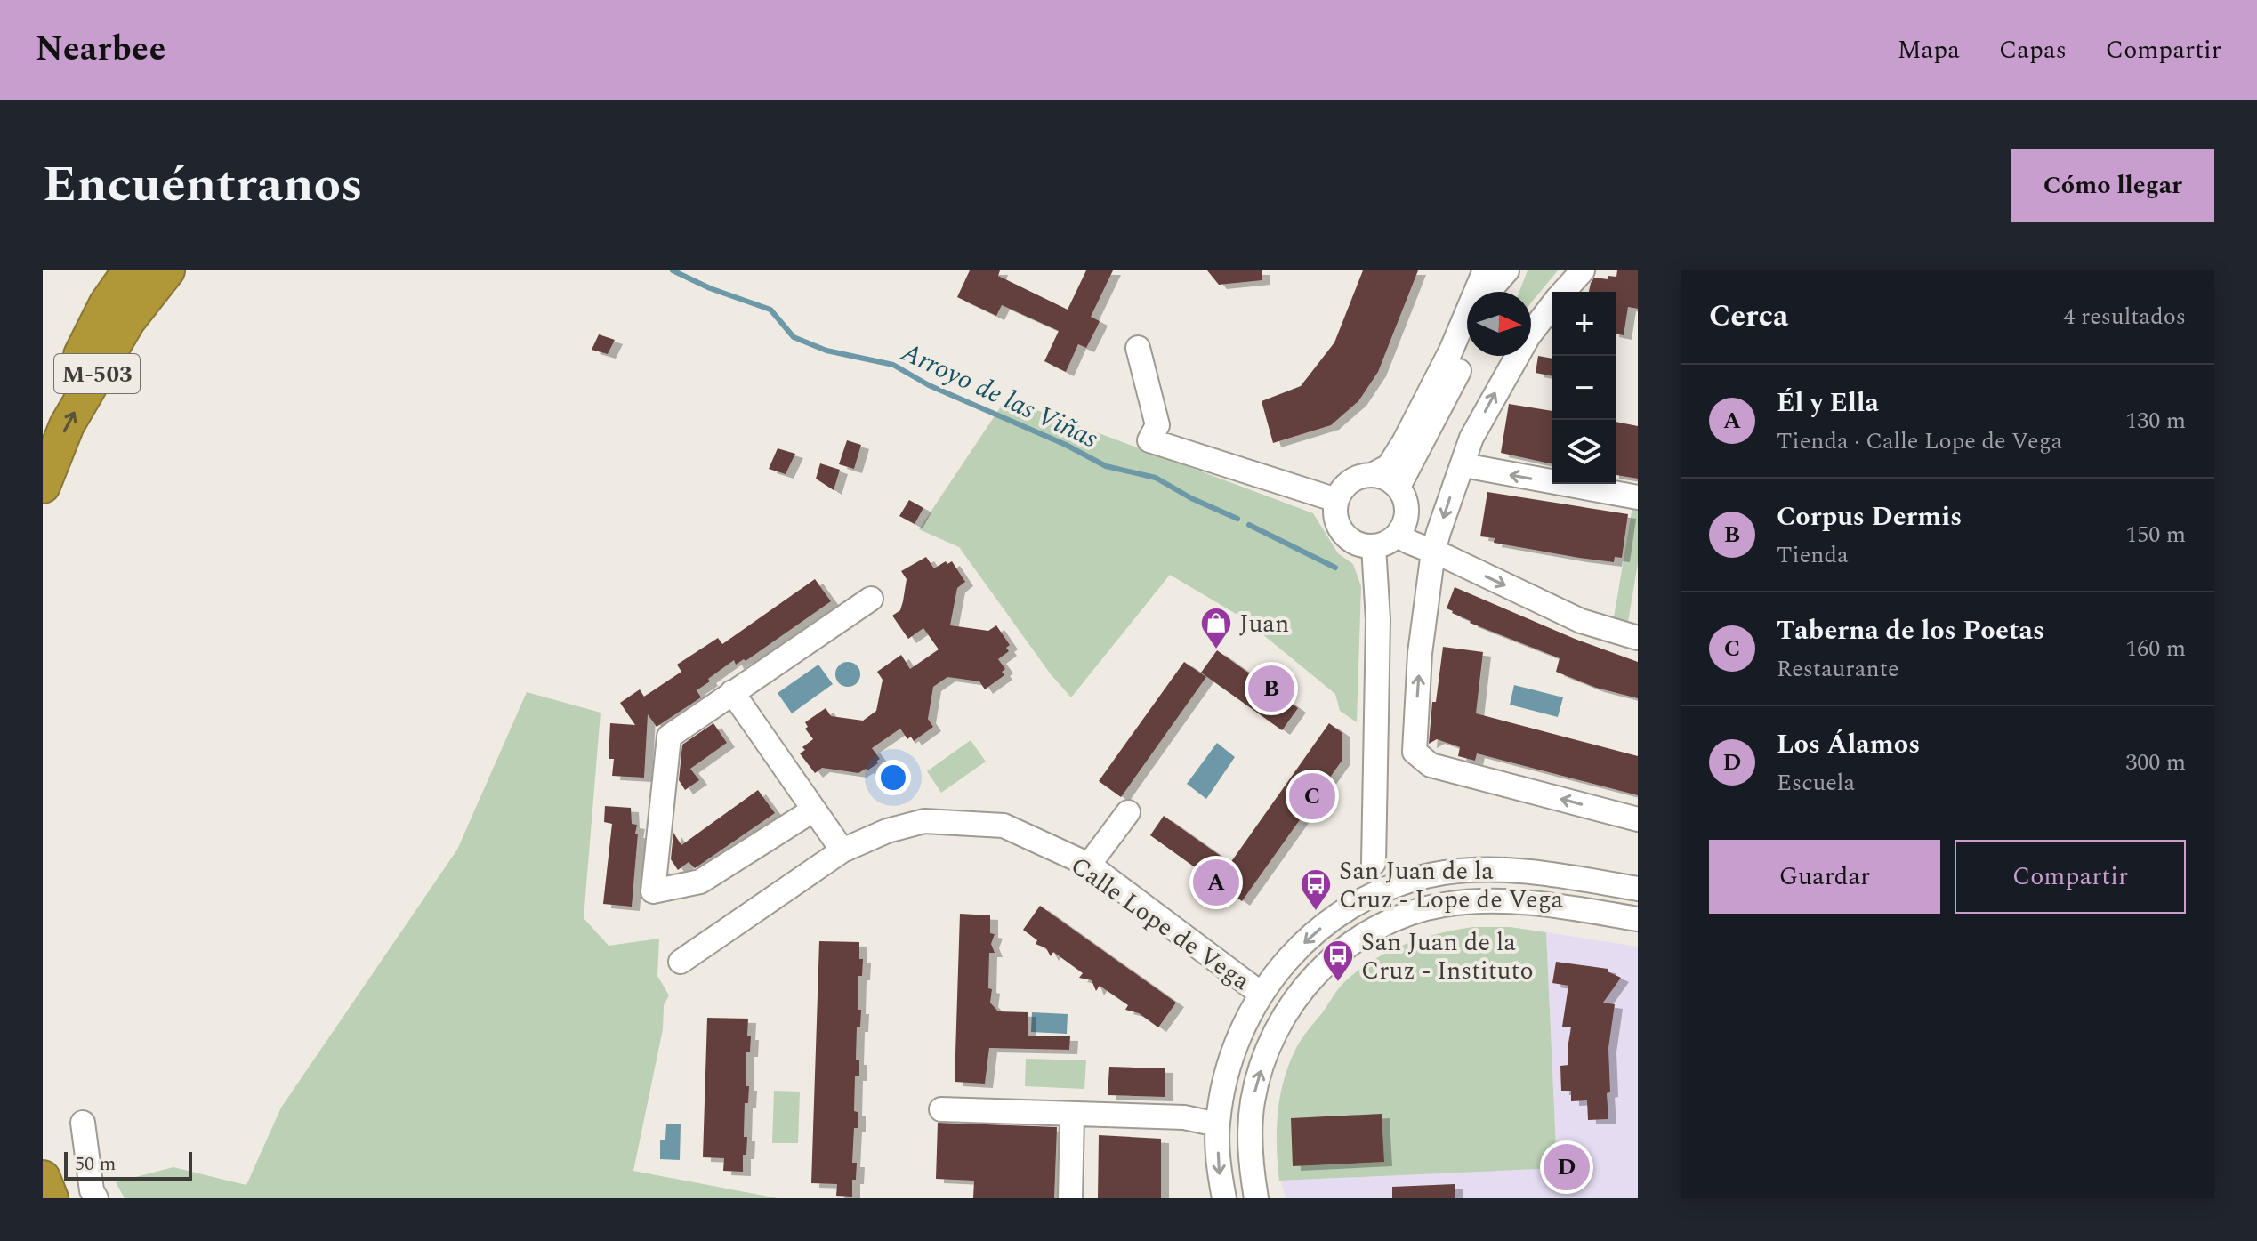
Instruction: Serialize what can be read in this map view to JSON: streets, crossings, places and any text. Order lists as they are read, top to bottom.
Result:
{
  "streets": {
    "highway": ["M-503"],
    "street": ["Calle Lope de Vega"]
  },
  "water": ["Arroyo de las Viñas"],
  "places": {
    "shop": ["Juan"],
    "bus stop": ["San Juan de la Cruz - Lope de Vega", "San Juan de la Cruz - Instituto"]
  },
  "scale_bar": "50 m",
  "north": "right",
  "page": {
    "header": "Nearbee",
    "nav": ["Mapa", "Capas", "Compartir"],
    "title": "Encuéntranos",
    "buttons": [
      "Cómo llegar",
      ["Guardar", "Compartir"]
    ],
    "heading": ["Cerca", "4 resultados"],
    "map_buttons": ["+", "−"],
    "list": [
      {
        "mark": "A",
        "name": "Él y Ella",
        "note": "Tienda · Calle Lope de Vega",
        "value": "130 m"
      },
      {
        "mark": "B",
        "name": "Corpus Dermis",
        "note": "Tienda",
        "value": "150 m"
      },
      {
        "mark": "C",
        "name": "Taberna de los Poetas",
        "note": "Restaurante",
        "value": "160 m"
      },
      {
        "mark": "D",
        "name": "Los Álamos",
        "note": "Escuela",
        "value": "300 m"
      }
    ],
    "pins": [
      "B",
      "C",
      "A",
      "D"
    ],
    "scale": "50 m"
  }
}
